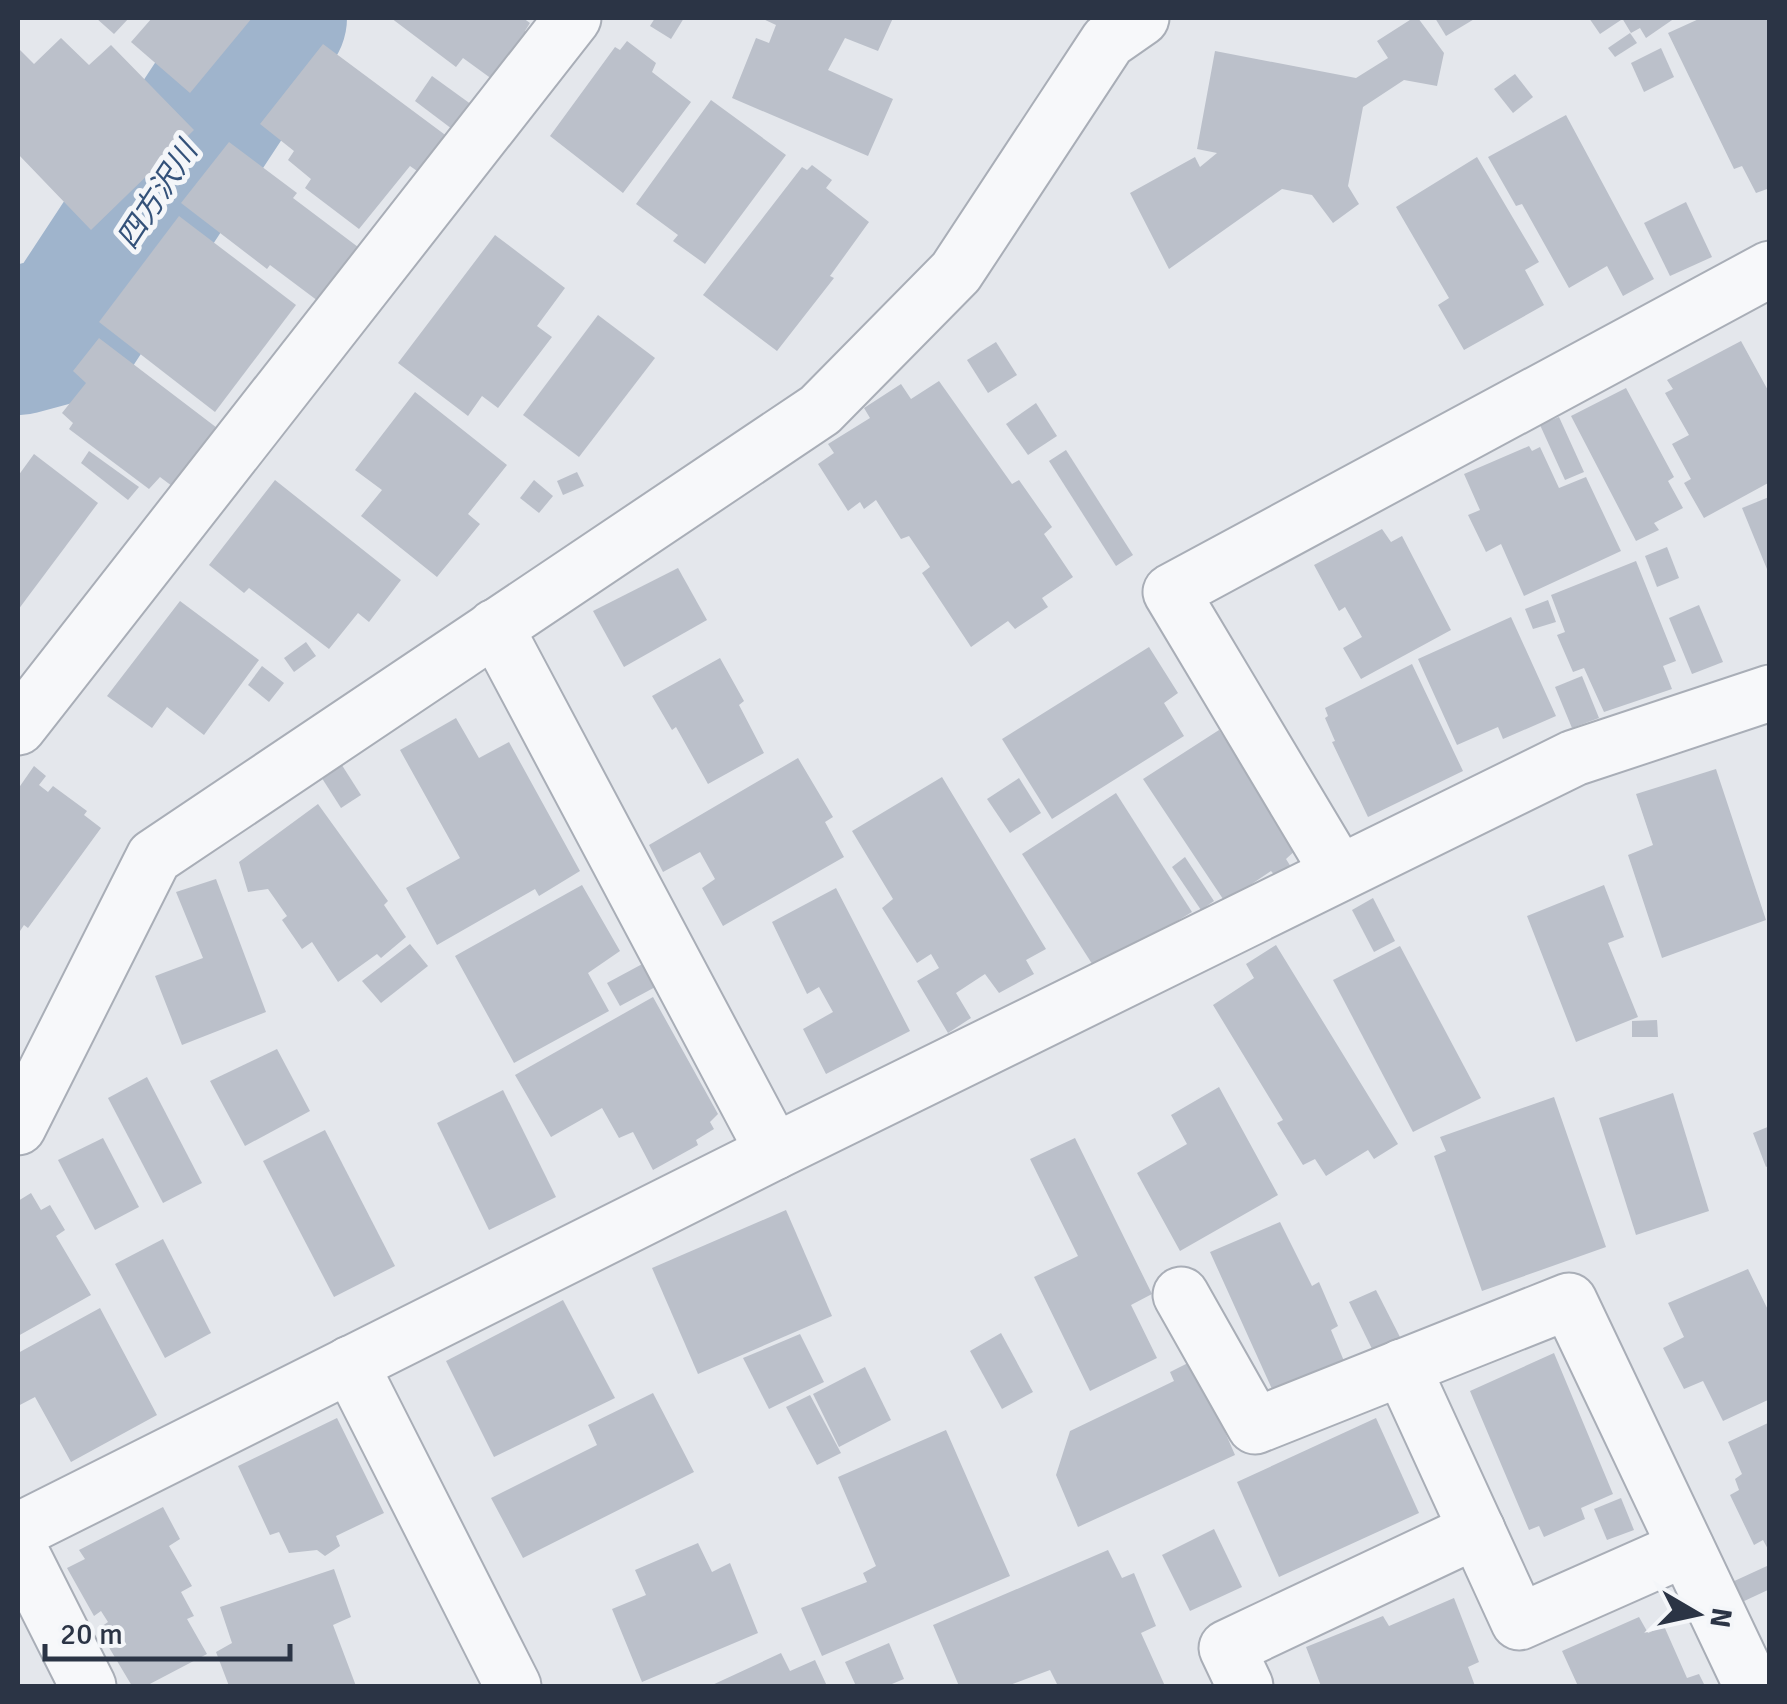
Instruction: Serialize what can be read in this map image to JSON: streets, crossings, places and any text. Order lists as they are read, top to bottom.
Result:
{
  "water": ["四方沢川"],
  "scale_bar": "20 m",
  "north": "right"
}
